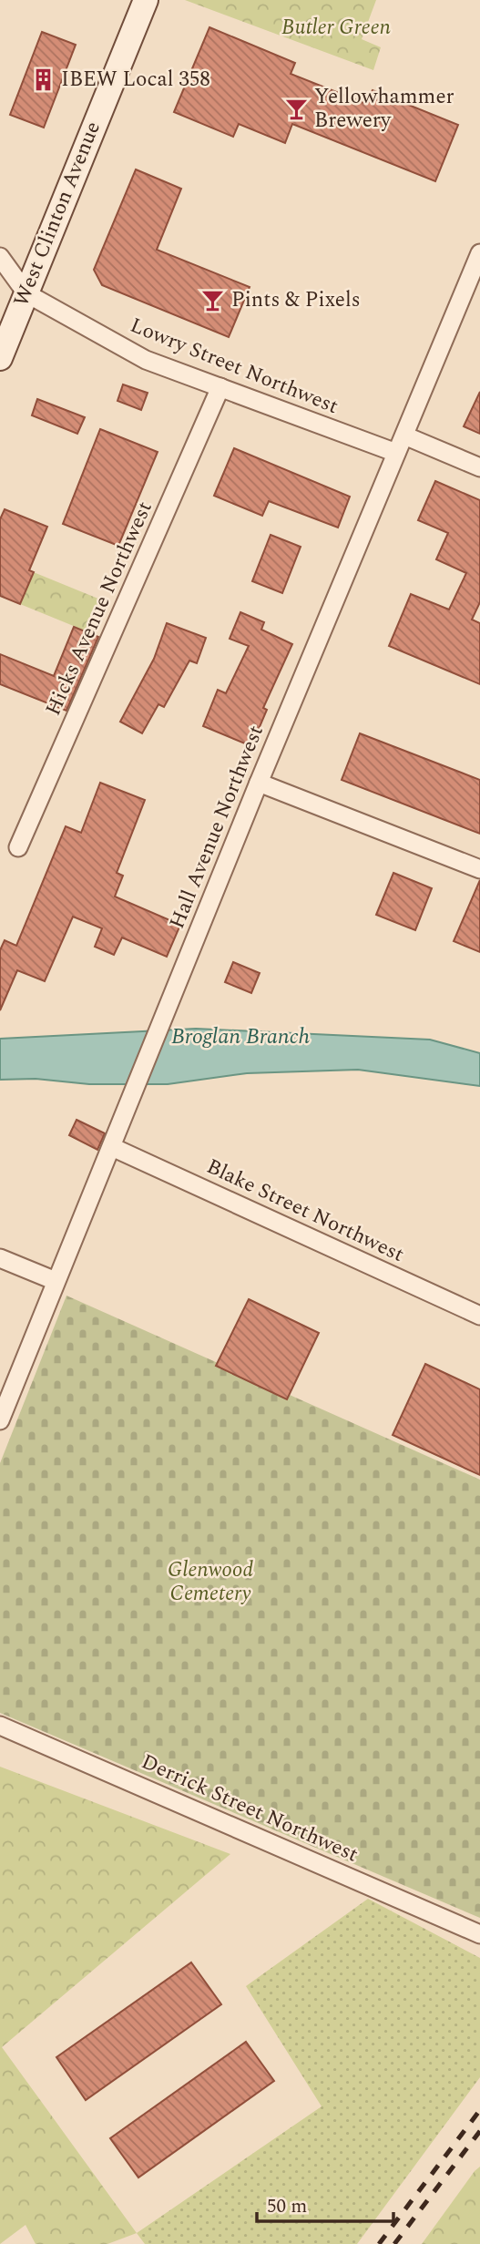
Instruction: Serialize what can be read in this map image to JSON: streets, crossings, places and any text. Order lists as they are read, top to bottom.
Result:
{
  "streets": {
    "street": [
      "West Clinton Avenue",
      "Lowry Street Northwest",
      "Hicks Avenue Northwest",
      "Hall Avenue Northwest",
      "Blake Street Northwest",
      "Derrick Street Northwest"
    ]
  },
  "crossings": [
    ["West Clinton Avenue", "Lowry Street Northwest"],
    ["Lowry Street Northwest", "Hicks Avenue Northwest"],
    ["Lowry Street Northwest", "Hall Avenue Northwest"],
    ["Hall Avenue Northwest", "Blake Street Northwest"]
  ],
  "water": ["Broglan Branch"],
  "parks": ["Butler Green", "Glenwood Cemetery"],
  "places": {
    "building": ["IBEW Local 358"],
    "bar": ["Yellowhammer Brewery", "Pints & Pixels"]
  },
  "scale_bar": "50 m"
}
